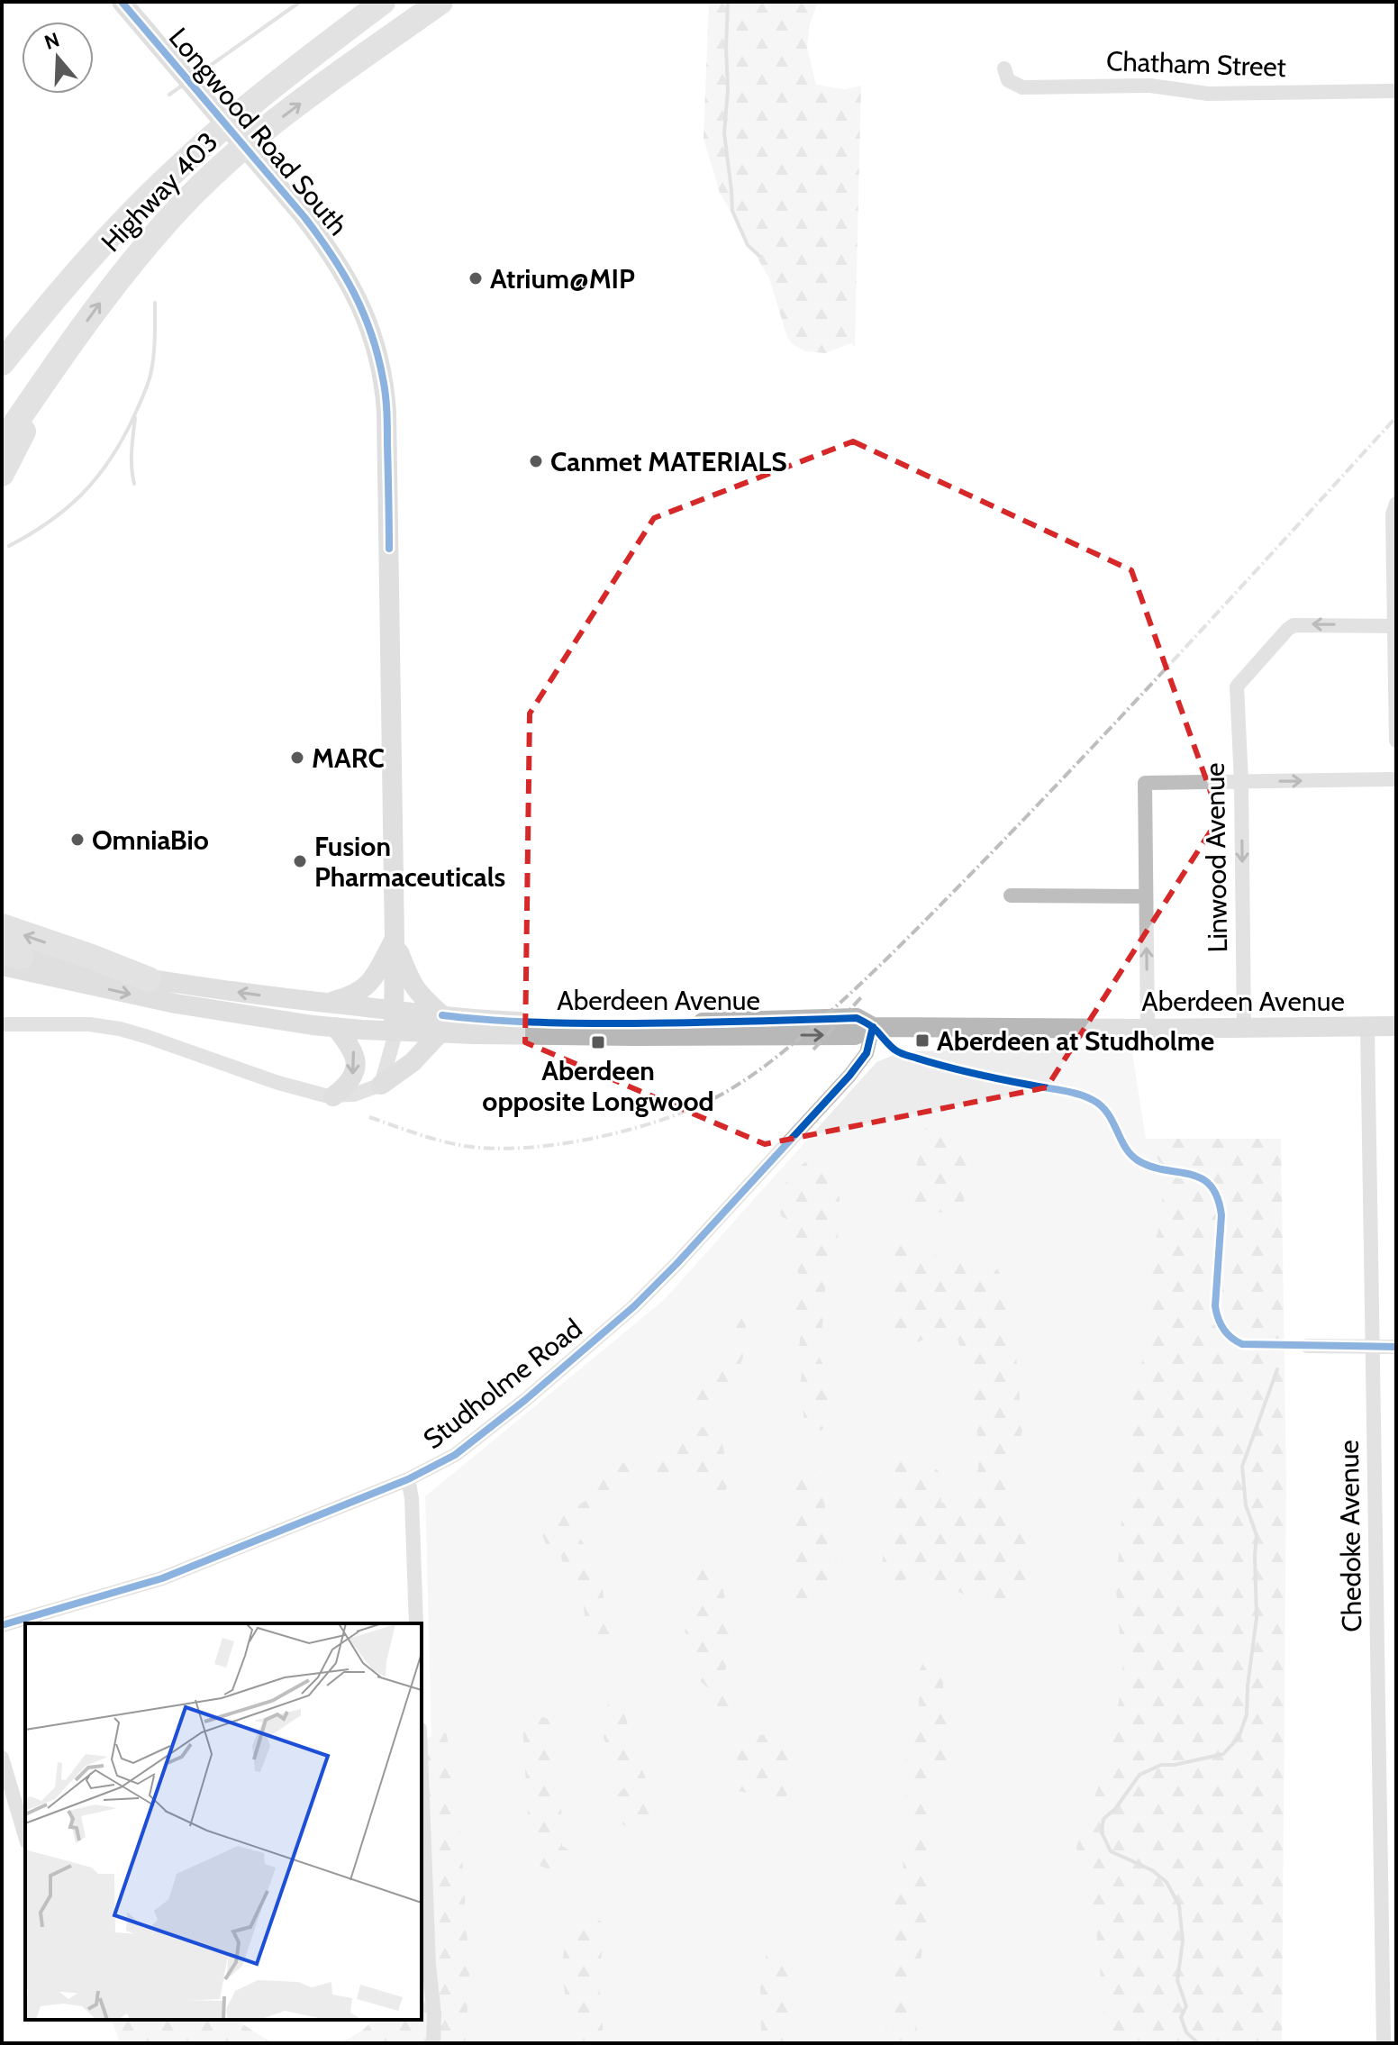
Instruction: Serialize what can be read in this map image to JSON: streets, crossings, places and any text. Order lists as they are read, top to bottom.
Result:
{
  "streets": {
    "highway": ["Highway 403"],
    "main road": ["Longwood Road South", "Aberdeen Avenue"],
    "street": [
      "Chatham Street",
      "Linwood Avenue",
      "Studholme Road",
      "Chedoke Avenue"
    ]
  },
  "crossings": [
    ["Longwood Road South", "Aberdeen Avenue"],
    ["Linwood Avenue", "Aberdeen Avenue"],
    ["Aberdeen Avenue", "Studholme Road"],
    ["Aberdeen Avenue", "Chedoke Avenue"]
  ],
  "places": {
    "other": [
      "Atrium@MIP",
      "Canmet MATERIALS",
      "MARC",
      "OmniaBio",
      "Fusion Pharmaceuticals"
    ],
    "transit": ["Aberdeen at Studholme", "Aberdeen opposite Longwood"]
  },
  "north": "top"
}
